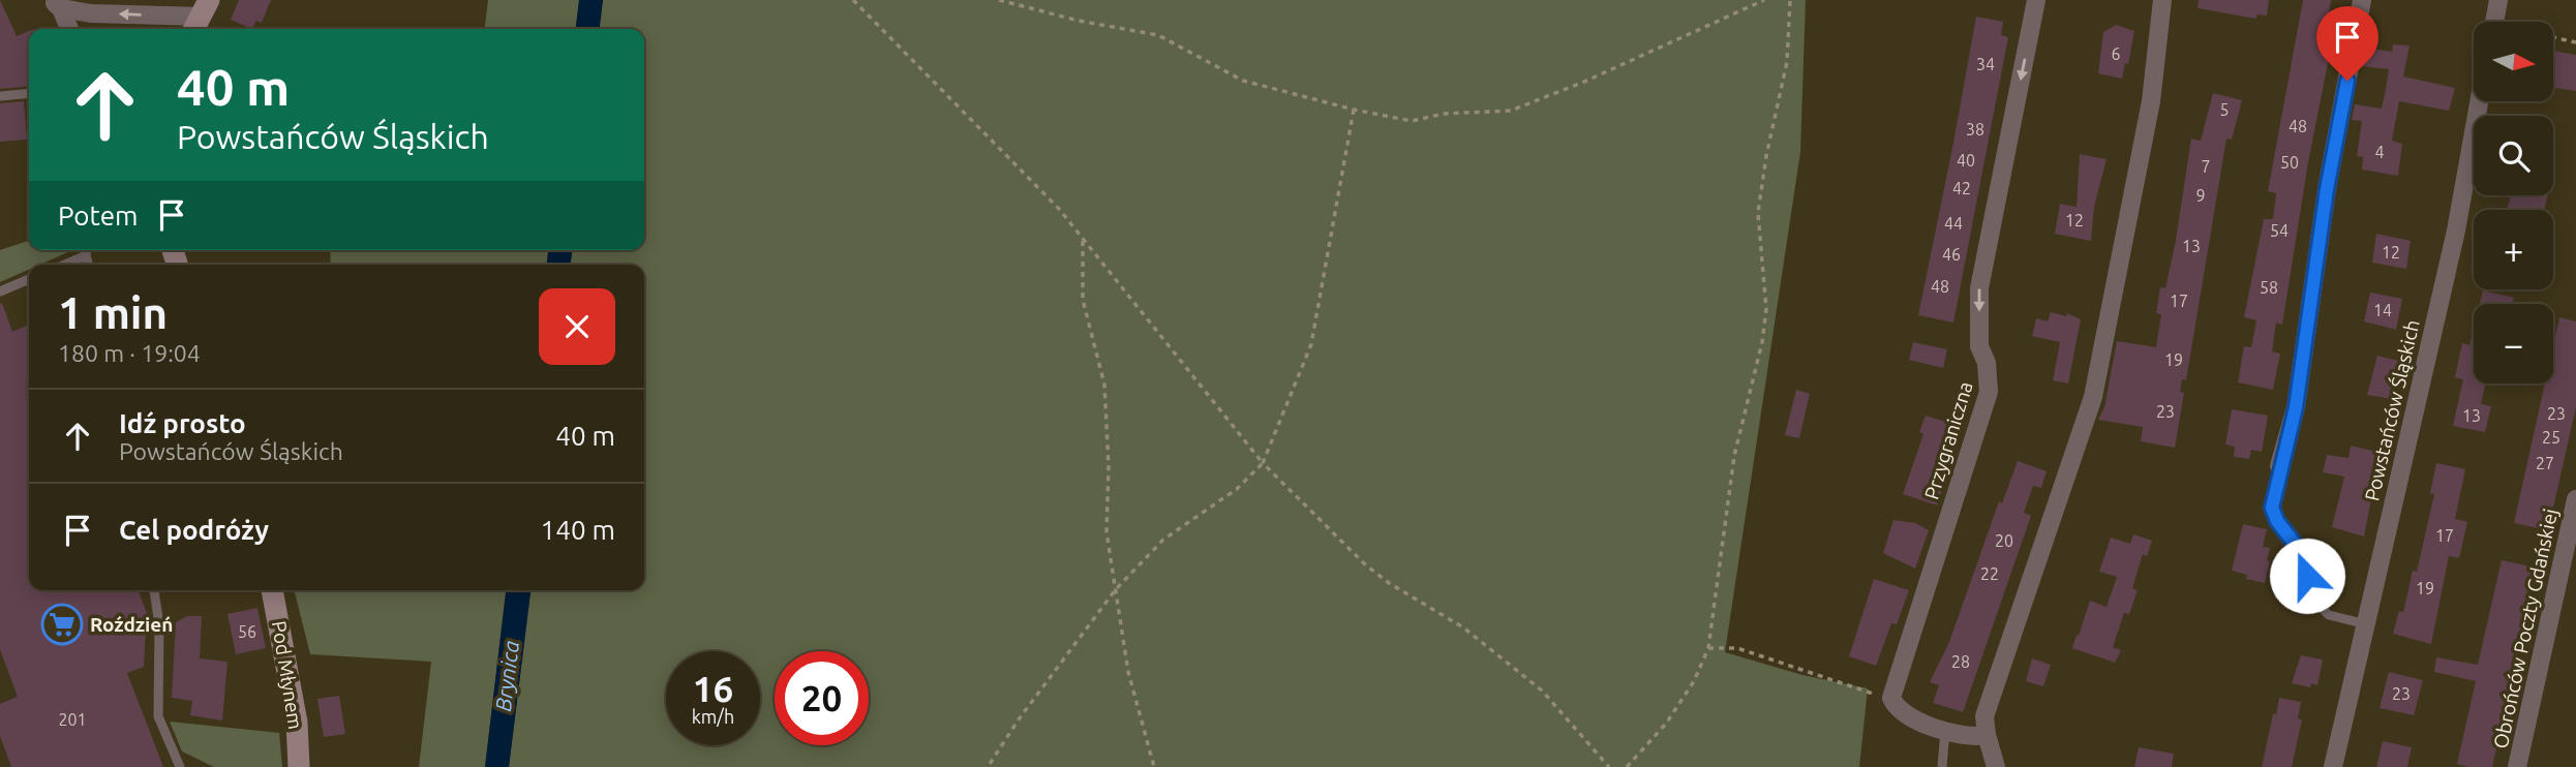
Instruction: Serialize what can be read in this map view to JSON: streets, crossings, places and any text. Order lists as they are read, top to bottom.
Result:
{
  "streets": {
    "street": [
      "Powstańców Śląskich",
      "Przygraniczna",
      "Obrońców Poczty Gdańskiej",
      "Pod Młynem"
    ]
  },
  "water": ["Brynica"],
  "places": {
    "supermarket": ["Roździeń"]
  },
  "house_numbers": [
    "6",
    "34",
    "5",
    "48",
    "38",
    "4",
    "40",
    "50",
    "7",
    "42",
    "9",
    "12",
    "44",
    "54",
    "13",
    "12",
    "46",
    "48",
    "58",
    "17",
    "14",
    "19",
    "23",
    "23",
    "13",
    "25",
    "27",
    "17",
    "20",
    "22",
    "19",
    "56",
    "28",
    "23",
    "201"
  ],
  "north": "right",
  "page": {
    "map_buttons": ["+", "−"],
    "turn": ["40 m", "Powstańców Śląskich"],
    "then": "Potem",
    "heading": ["1 min", "180 m · 19:04"],
    "list": [
      {
        "name": "Idź prosto",
        "note": "Powstańców Śląskich",
        "value": "40 m"
      },
      {
        "name": "Cel podróży",
        "value": "140 m"
      }
    ],
    "speed": "16 km/h",
    "limit": "20"
  }
}
